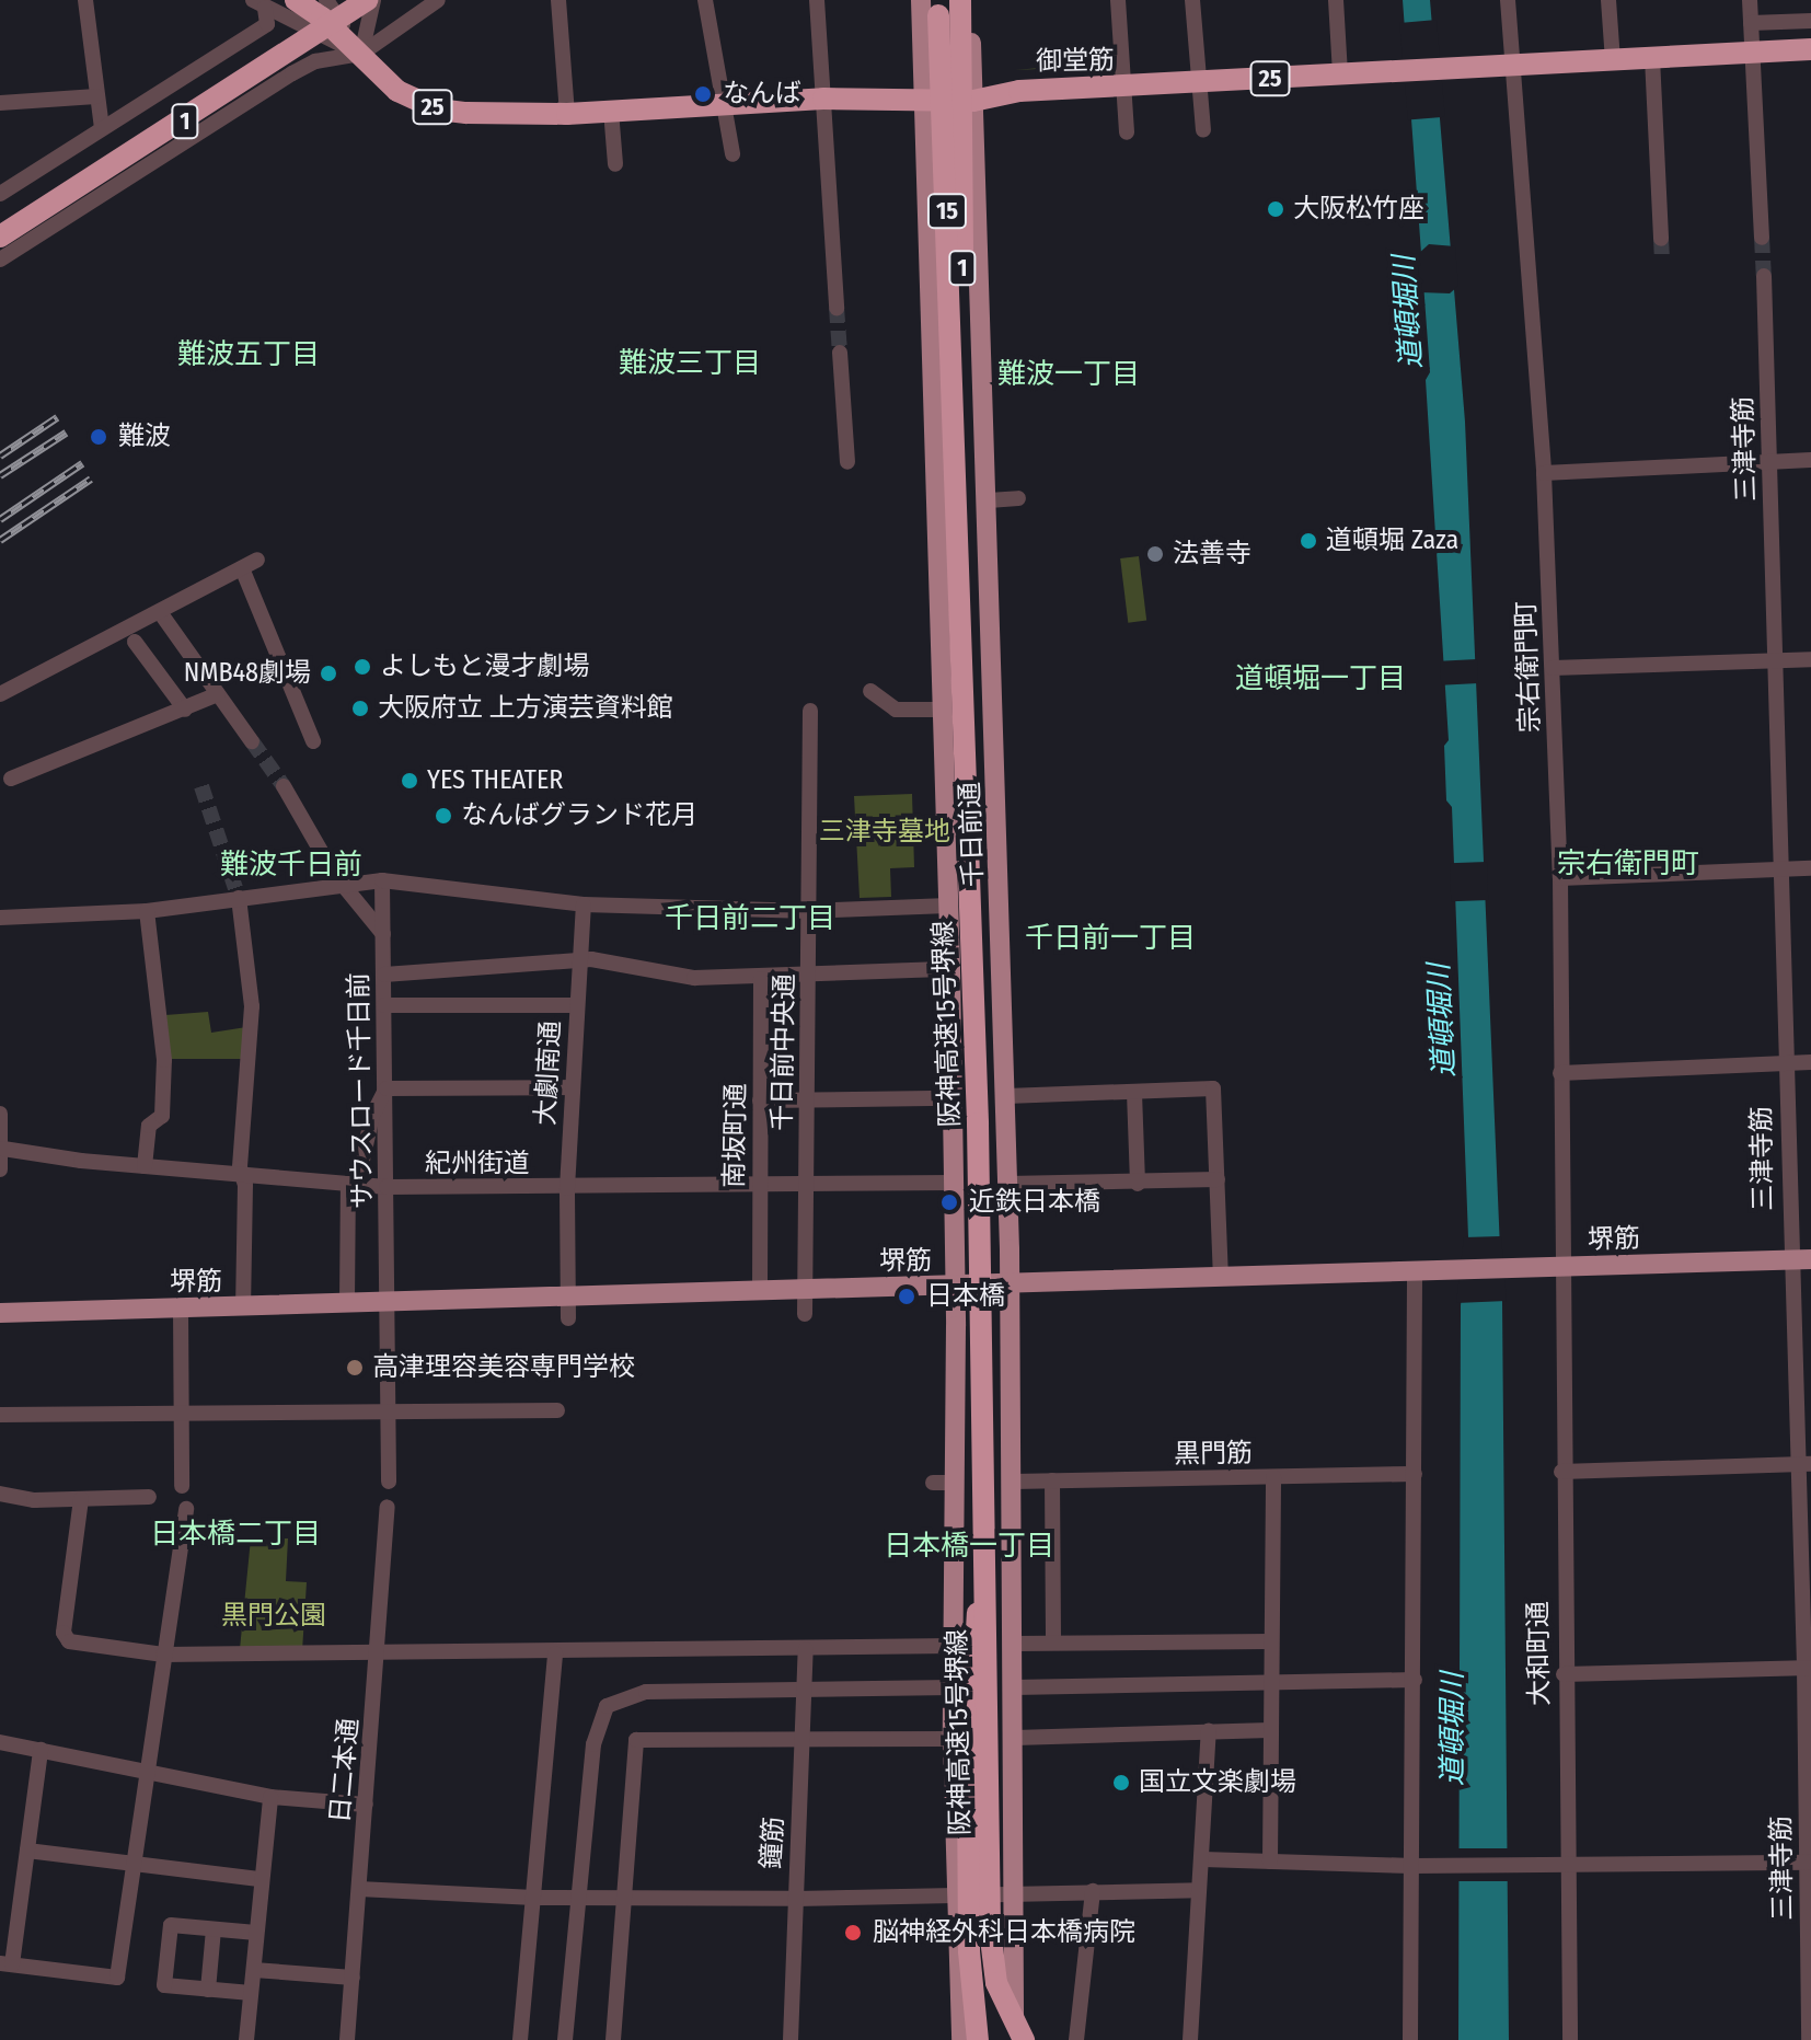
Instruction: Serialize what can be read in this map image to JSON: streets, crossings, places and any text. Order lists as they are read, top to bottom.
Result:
{
  "streets": {
    "highway": [
      "御堂筋",
      "25",
      "1",
      "15",
      "阪神高速15号堺線"
    ],
    "main road": ["千日前通", "堺筋"],
    "street": [
      "三津寺筋",
      "宗右衛門町",
      "千日前中央通",
      "大劇南通",
      "サウスロード千日前",
      "南坂町通",
      "紀州街道",
      "黒門筋",
      "大和町通",
      "日二本通",
      "鐘筋"
    ]
  },
  "crossings": [
    ["御堂筋", "25"],
    ["御堂筋", "宗右衛門町"],
    ["御堂筋", "千日前通"],
    ["1", "阪神高速15号堺線"],
    ["三津寺筋", "堺筋"],
    ["宗右衛門町", "堺筋"],
    ["宗右衛門町", "大和町通"],
    ["千日前通", "紀州街道"],
    ["千日前通", "堺筋"],
    ["千日前通", "黒門筋"],
    ["千日前中央通", "紀州街道"],
    ["千日前中央通", "堺筋"],
    ["大劇南通", "紀州街道"],
    ["大劇南通", "堺筋"],
    ["サウスロード千日前", "紀州街道"],
    ["サウスロード千日前", "堺筋"],
    ["南坂町通", "紀州街道"],
    ["南坂町通", "堺筋"],
    ["堺筋", "大和町通"]
  ],
  "districts": [
    "難波五丁目",
    "難波三丁目",
    "難波一丁目",
    "道頓堀一丁目",
    "宗右衛門町",
    "難波千日前",
    "千日前二丁目",
    "千日前一丁目",
    "日本橋二丁目",
    "日本橋一丁目"
  ],
  "water": ["道頓堀川"],
  "parks": ["三津寺墓地", "黒門公園"],
  "places": [
    "なんば",
    "大阪松竹座",
    "難波",
    "道頓堀 Zaza",
    "法善寺",
    "よしもと漫才劇場",
    "NMB48劇場",
    "大阪府立 上方演芸資料館",
    "YES THEATER",
    "なんばグランド花月",
    "近鉄日本橋",
    "日本橋",
    "高津理容美容専門学校",
    "国立文楽劇場",
    "脳神経外科日本橋病院"
  ]
}
